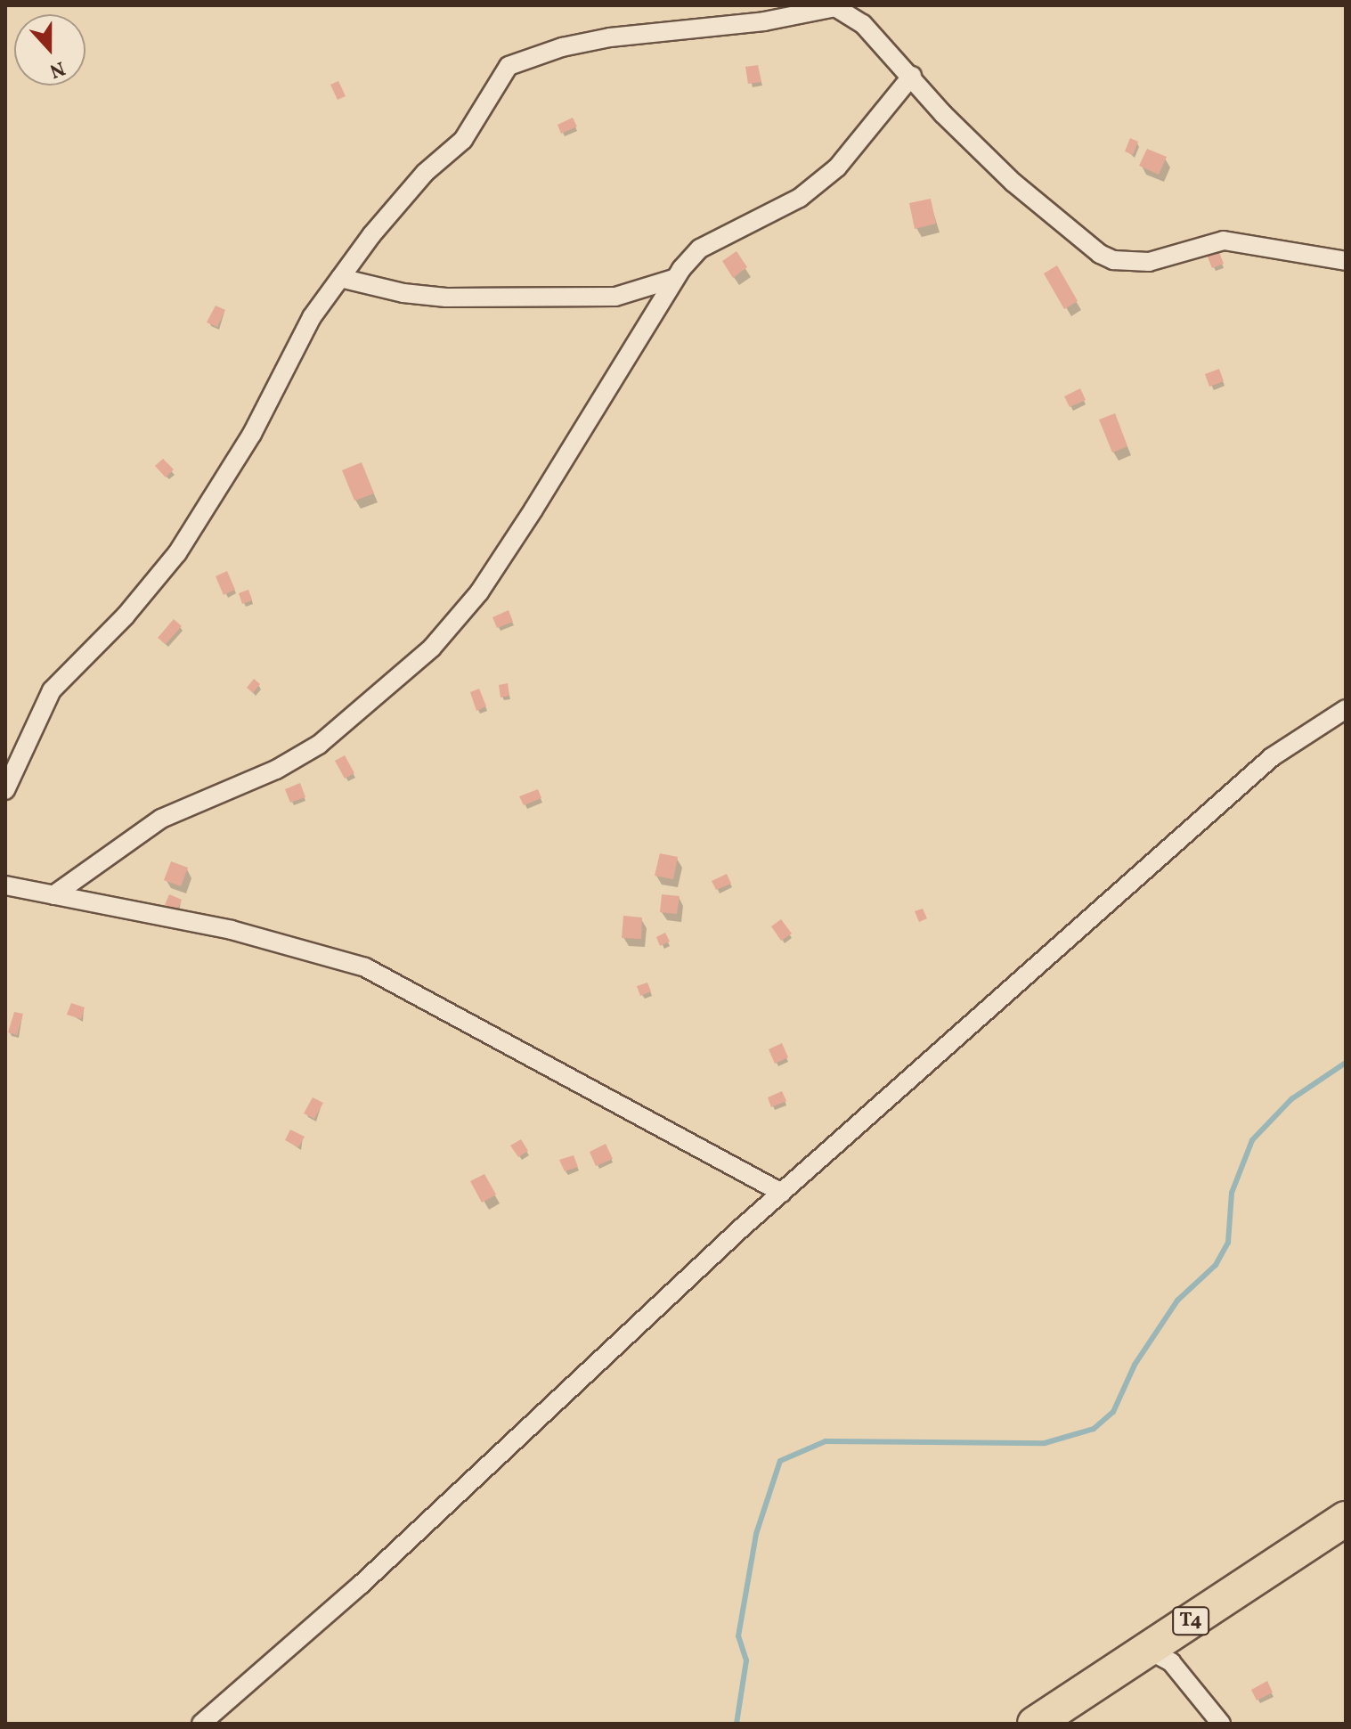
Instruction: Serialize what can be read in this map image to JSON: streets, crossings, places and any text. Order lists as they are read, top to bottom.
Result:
{
  "streets": {
    "highway": ["T4"]
  },
  "north": "bottom"
}
